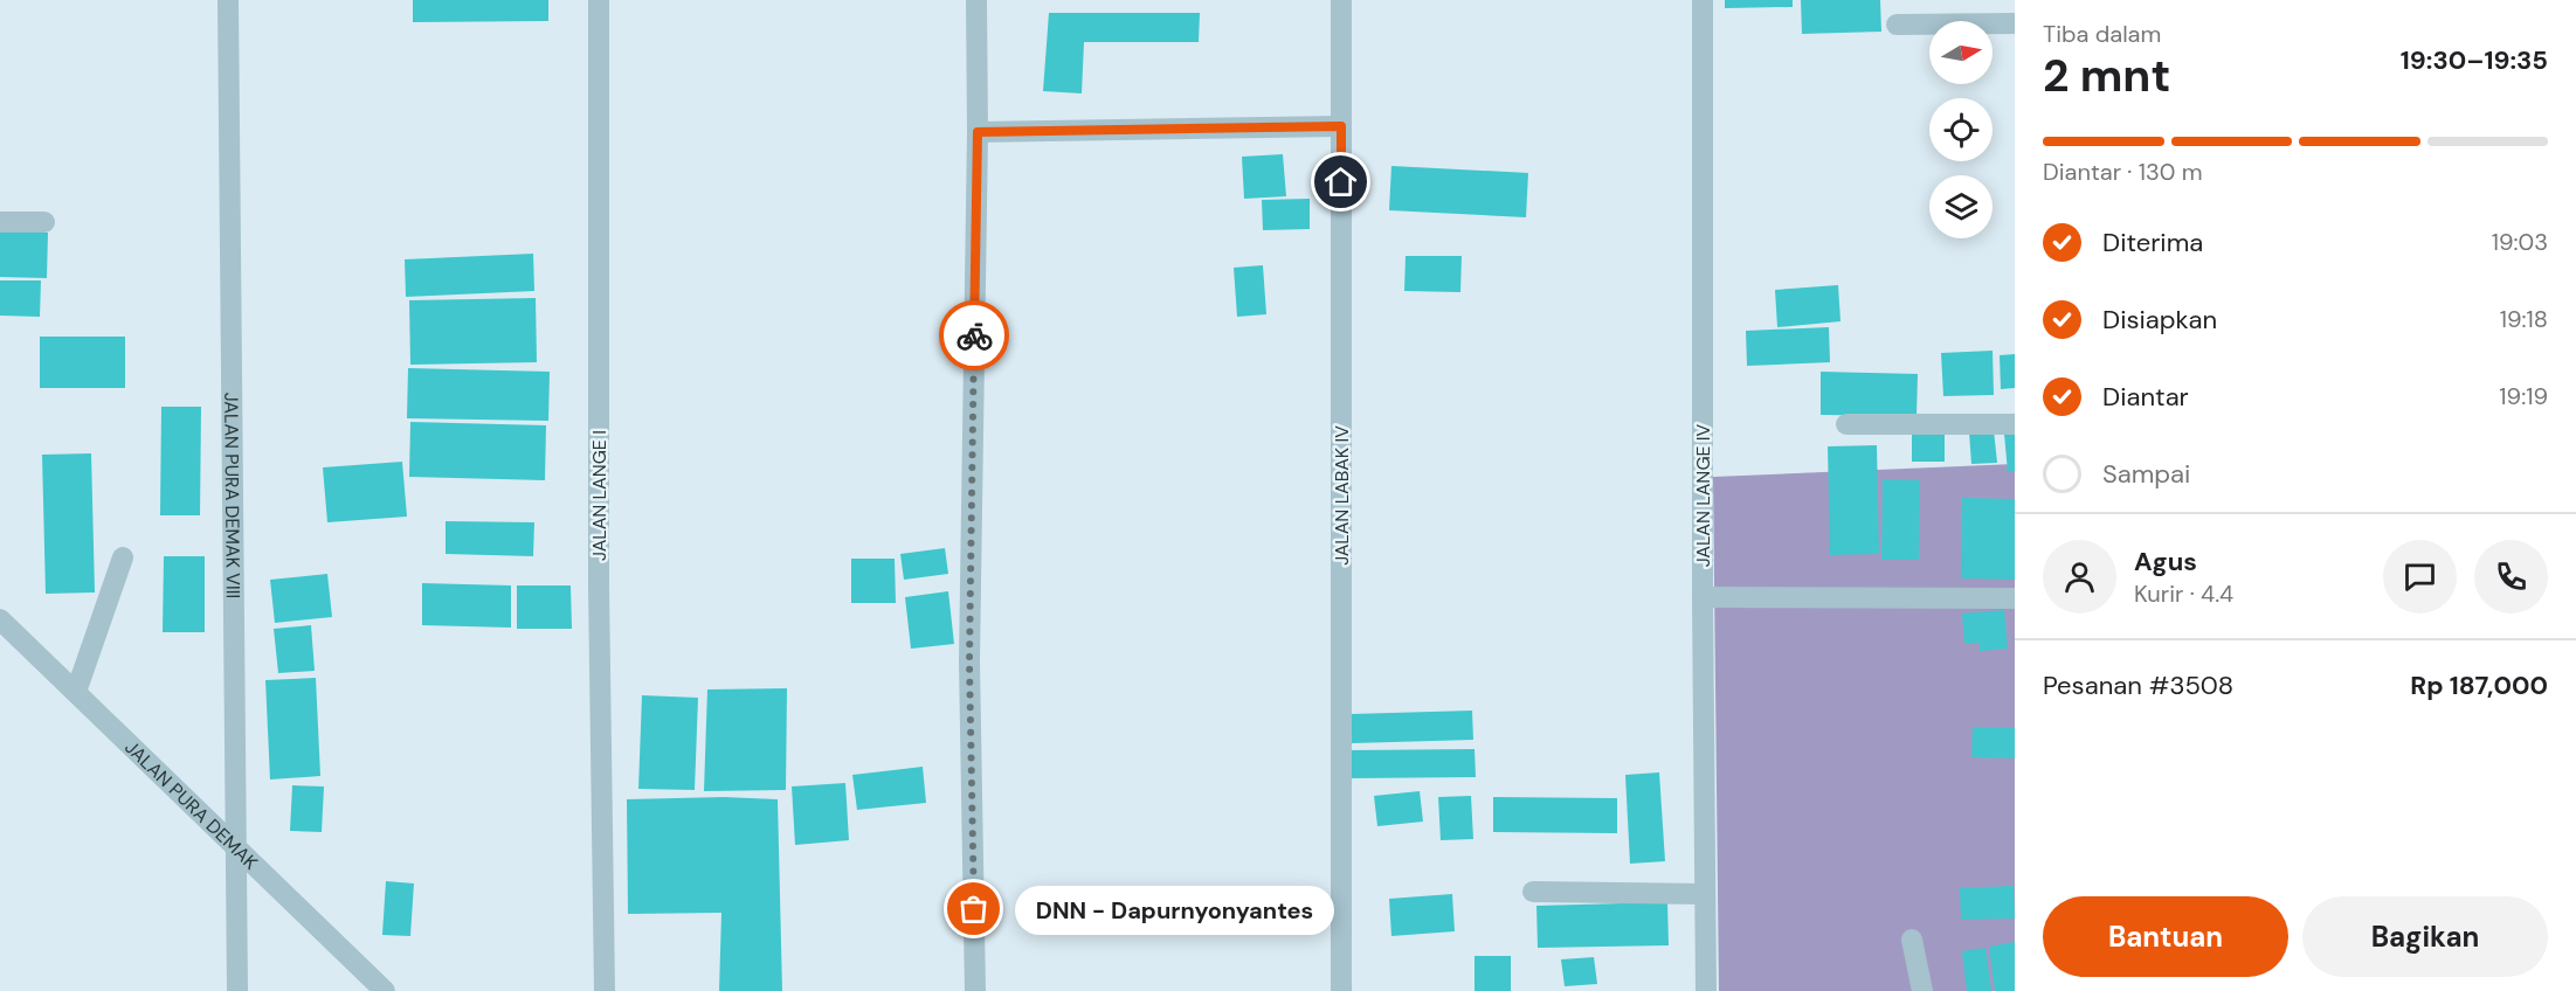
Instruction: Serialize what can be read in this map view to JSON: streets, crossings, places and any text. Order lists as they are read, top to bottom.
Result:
{
  "streets": {
    "street": [
      "JALAN PURA DEMAK VIII",
      "JALAN LANGE I",
      "JALAN LABAK IV",
      "JALAN LANGE IV",
      "JALAN PURA DEMAK"
    ]
  },
  "crossings": [
    ["JALAN PURA DEMAK VIII", "JALAN PURA DEMAK"]
  ],
  "places": ["DNN - Dapurnyonyantes"],
  "north": "right",
  "page": {
    "heading": ["2 mnt", "Tiba dalam", "19:30–19:35"],
    "panel": [
      "Agus",
      "Kurir · 4.4",
      "Pesanan #3508",
      "Rp 187,000"
    ],
    "bar": "Diantar · 130 m",
    "list": [
      ["Diterima", "19:03"],
      ["Disiapkan", "19:18"],
      ["Diantar", "19:19"],
      "Sampai"
    ],
    "buttons": ["Bantuan", "Bagikan"],
    "bubble": "DNN - Dapurnyonyantes"
  }
}
